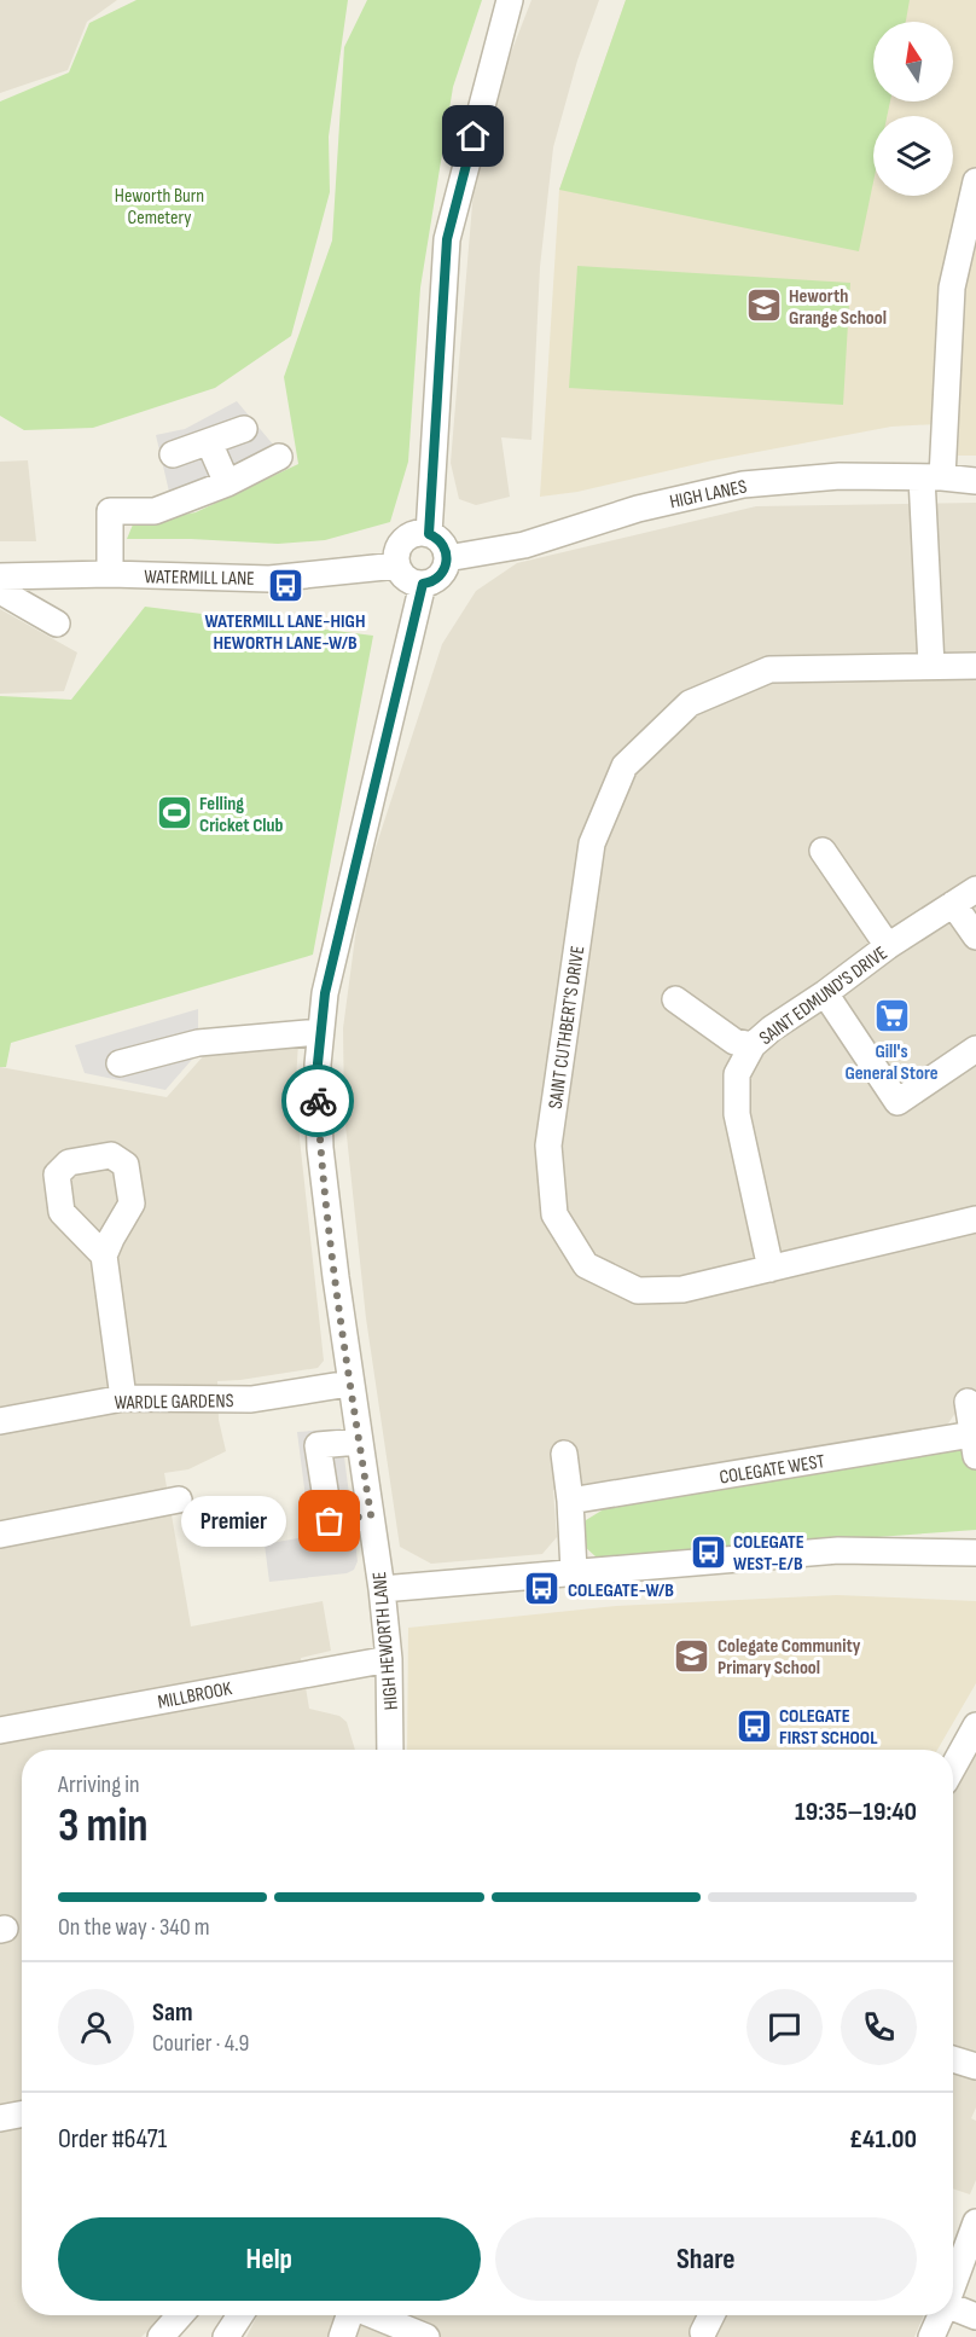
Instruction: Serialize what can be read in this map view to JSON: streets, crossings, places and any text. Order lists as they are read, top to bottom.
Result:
{
  "streets": {
    "street": [
      "HIGH LANES",
      "WATERMILL LANE",
      "SAINT EDMUND'S DRIVE",
      "SAINT CUTHBERT'S DRIVE",
      "WARDLE GARDENS",
      "COLEGATE WEST",
      "HIGH HEWORTH LANE",
      "MILLBROOK"
    ]
  },
  "crossings": [
    ["HIGH LANES", "WATERMILL LANE"],
    ["HIGH LANES", "HIGH HEWORTH LANE"],
    ["WATERMILL LANE", "HIGH HEWORTH LANE"],
    ["SAINT EDMUND'S DRIVE", "SAINT CUTHBERT'S DRIVE"],
    ["WARDLE GARDENS", "HIGH HEWORTH LANE"],
    ["HIGH HEWORTH LANE", "MILLBROOK"]
  ],
  "parks": ["Heworth Burn Cemetery"],
  "places": {
    "school or university": ["Heworth Grange School", "Colegate Community Primary School"],
    "bus stop": [
      "WATERMILL LANE-HIGH HEWORTH LANE-W/B",
      "COLEGATE WEST-E/B",
      "COLEGATE-W/B",
      "COLEGATE FIRST SCHOOL"
    ],
    "sports": ["Felling Cricket Club"],
    "supermarket": ["Gill's General Store"],
    "other": ["Premier"]
  },
  "north": "top",
  "page": {
    "bubble": "Premier",
    "heading": ["3 min", "Arriving in", "19:35–19:40"],
    "panel": [
      "Sam",
      "Courier · 4.9",
      "Order #6471",
      "£41.00"
    ],
    "bar": "On the way · 340 m",
    "buttons": ["Help", "Share"]
  }
}
